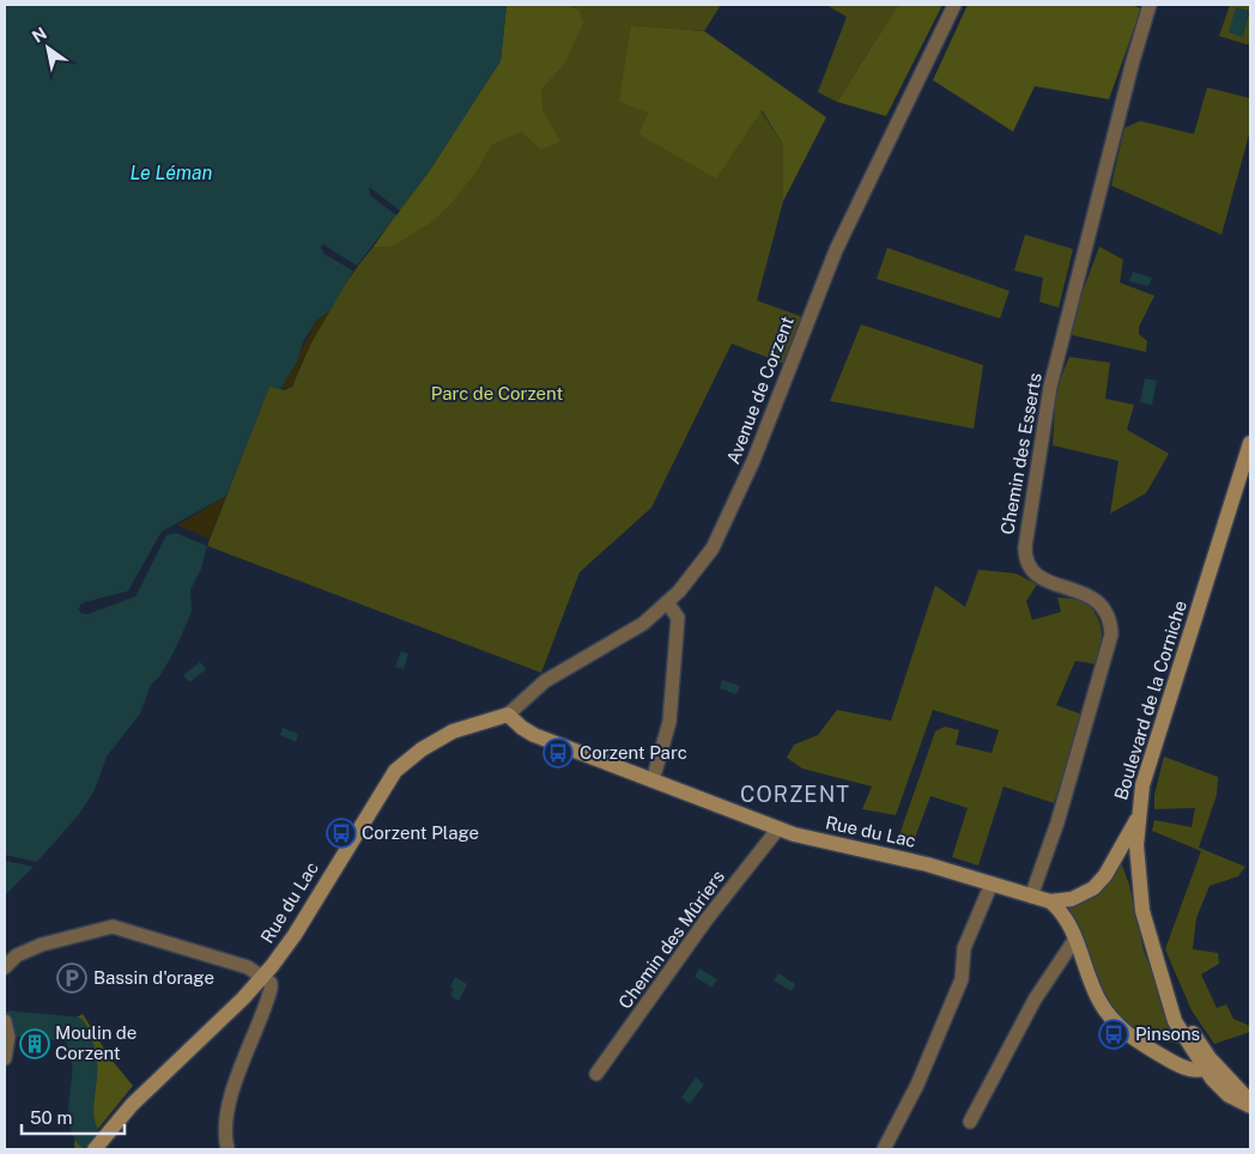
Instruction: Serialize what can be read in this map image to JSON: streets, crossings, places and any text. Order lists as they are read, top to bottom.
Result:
{
  "streets": {
    "street": [
      "Avenue de Corzent",
      "Chemin des Esserts",
      "Boulevard de la Corniche",
      "Rue du Lac",
      "Chemin des Mûriers"
    ]
  },
  "crossings": [
    ["Avenue de Corzent", "Rue du Lac"],
    ["Chemin des Esserts", "Rue du Lac"],
    ["Boulevard de la Corniche", "Rue du Lac"],
    ["Rue du Lac", "Chemin des Mûriers"]
  ],
  "districts": ["CORZENT"],
  "water": ["Le Léman"],
  "parks": ["Parc de Corzent"],
  "places": {
    "bus stop": ["Corzent Parc", "Corzent Plage", "Pinsons"],
    "parking": ["Bassin d'orage"],
    "building": ["Moulin de Corzent"]
  },
  "scale_bar": "50 m",
  "north": "top left"
}
